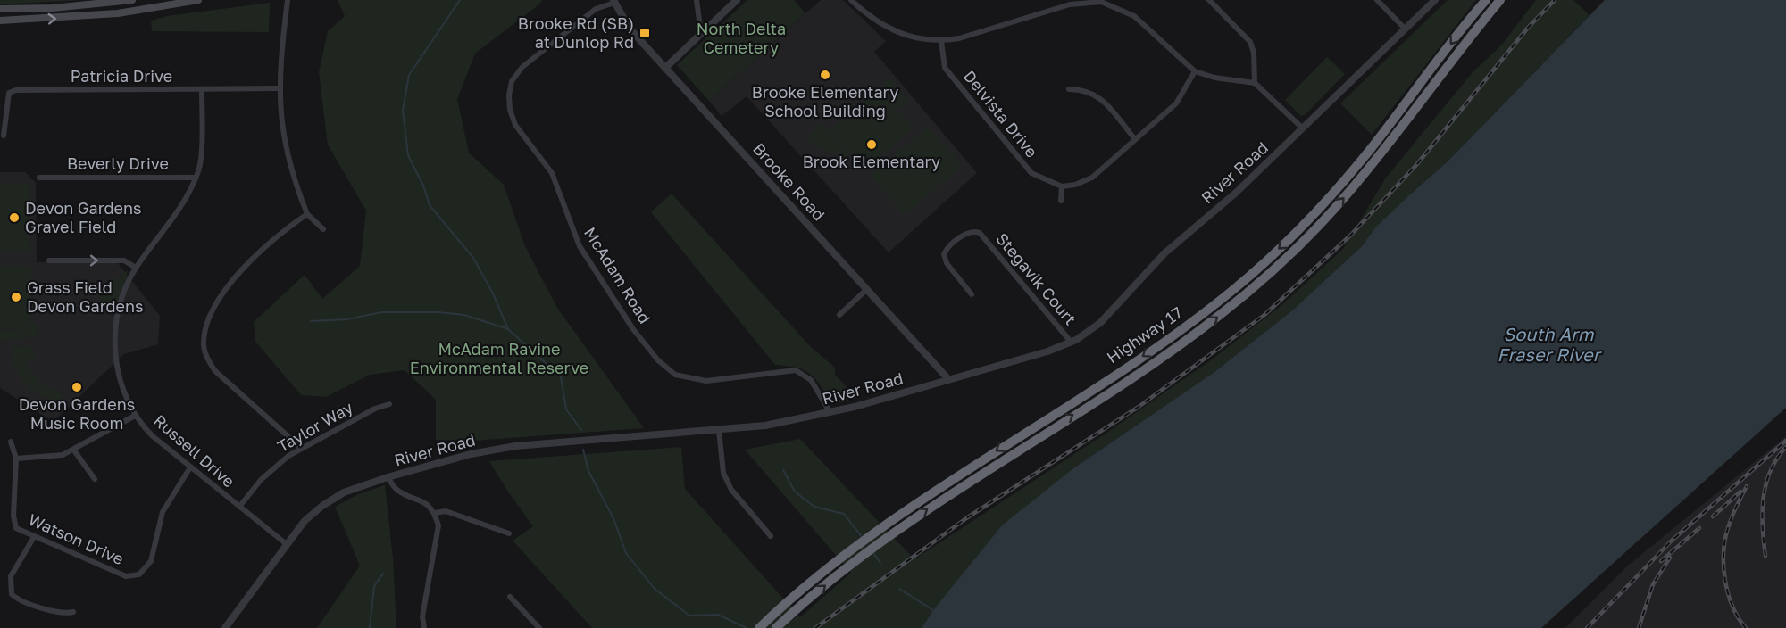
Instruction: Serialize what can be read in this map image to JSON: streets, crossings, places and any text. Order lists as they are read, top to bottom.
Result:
{
  "streets": {
    "highway": ["Highway 17"],
    "street": [
      "Patricia Drive",
      "Delvista Drive",
      "Beverly Drive",
      "River Road",
      "Brooke Road",
      "McAdam Road",
      "Stegavik Court",
      "Taylor Way",
      "Russell Drive",
      "Watson Drive"
    ]
  },
  "crossings": [
    ["Patricia Drive", "Russell Drive"],
    ["Beverly Drive", "Russell Drive"],
    ["River Road", "Brooke Road"],
    ["River Road", "McAdam Road"],
    ["River Road", "Stegavik Court"],
    ["River Road", "Russell Drive"],
    ["Brooke Road", "McAdam Road"],
    ["Taylor Way", "Russell Drive"],
    ["Russell Drive", "Watson Drive"]
  ],
  "water": ["South Arm Fraser River"],
  "parks": ["North Delta Cemetery", "McAdam Ravine Environmental Reserve"],
  "places": {
    "transit": ["Brooke Rd (SB) at Dunlop Rd"],
    "other": [
      "Brooke Elementary School Building",
      "Brook Elementary",
      "Devon Gardens Gravel Field",
      "Grass Field Devon Gardens",
      "Devon Gardens Music Room"
    ]
  }
}
